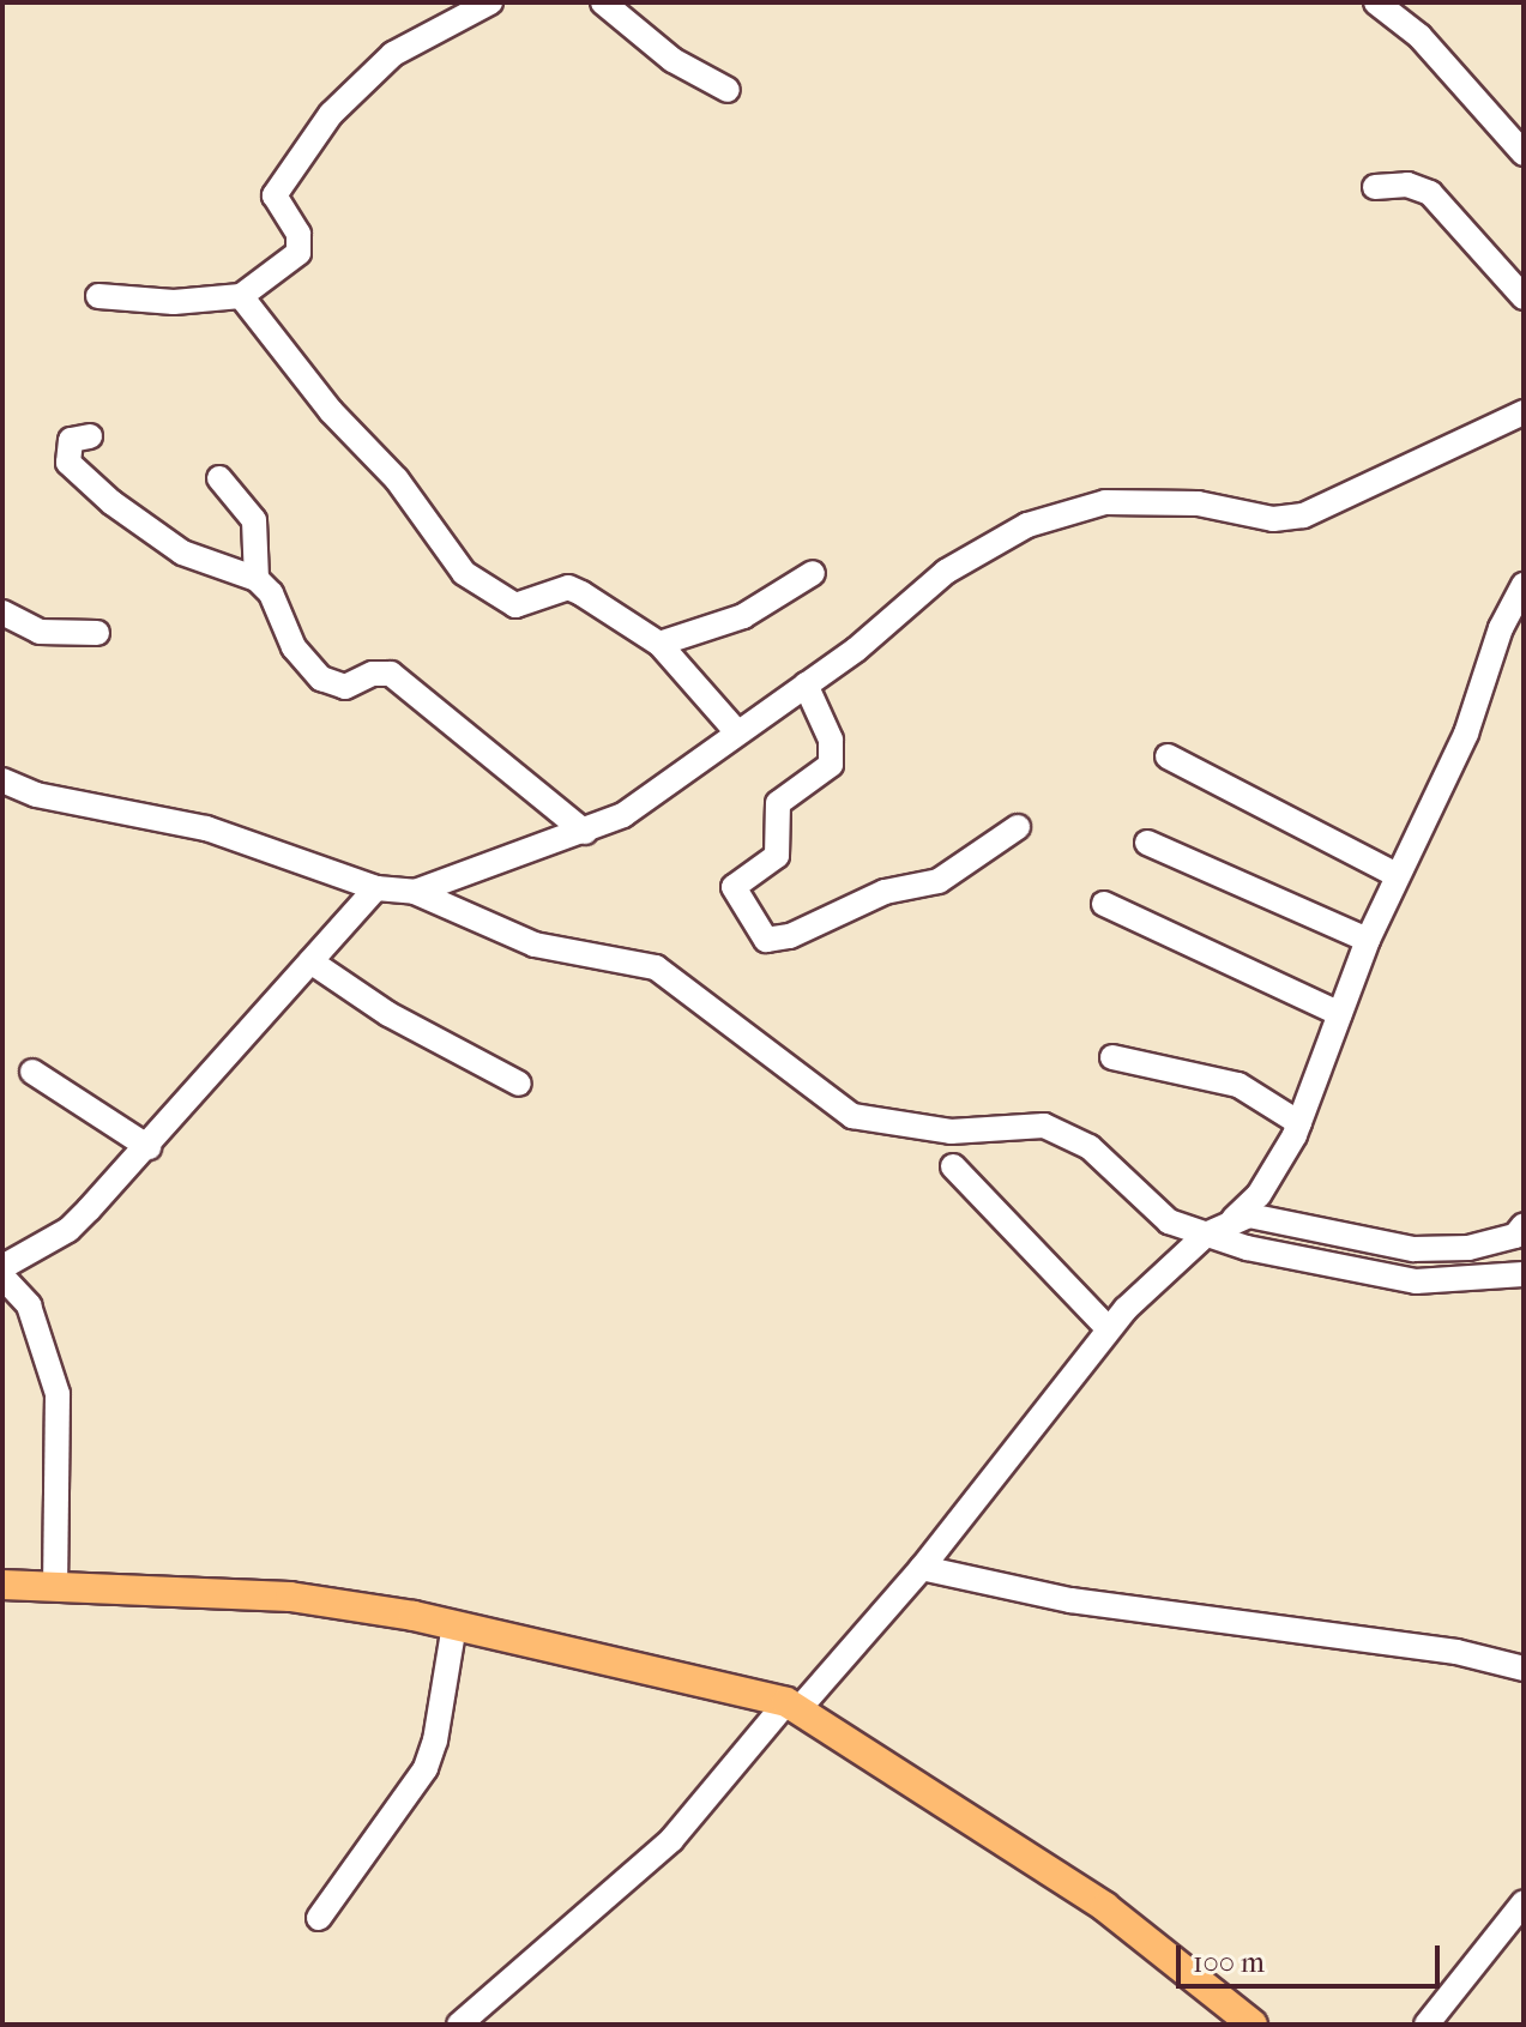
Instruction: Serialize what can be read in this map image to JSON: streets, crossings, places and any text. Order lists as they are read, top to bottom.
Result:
{
  "scale_bar": "100 m"
}
